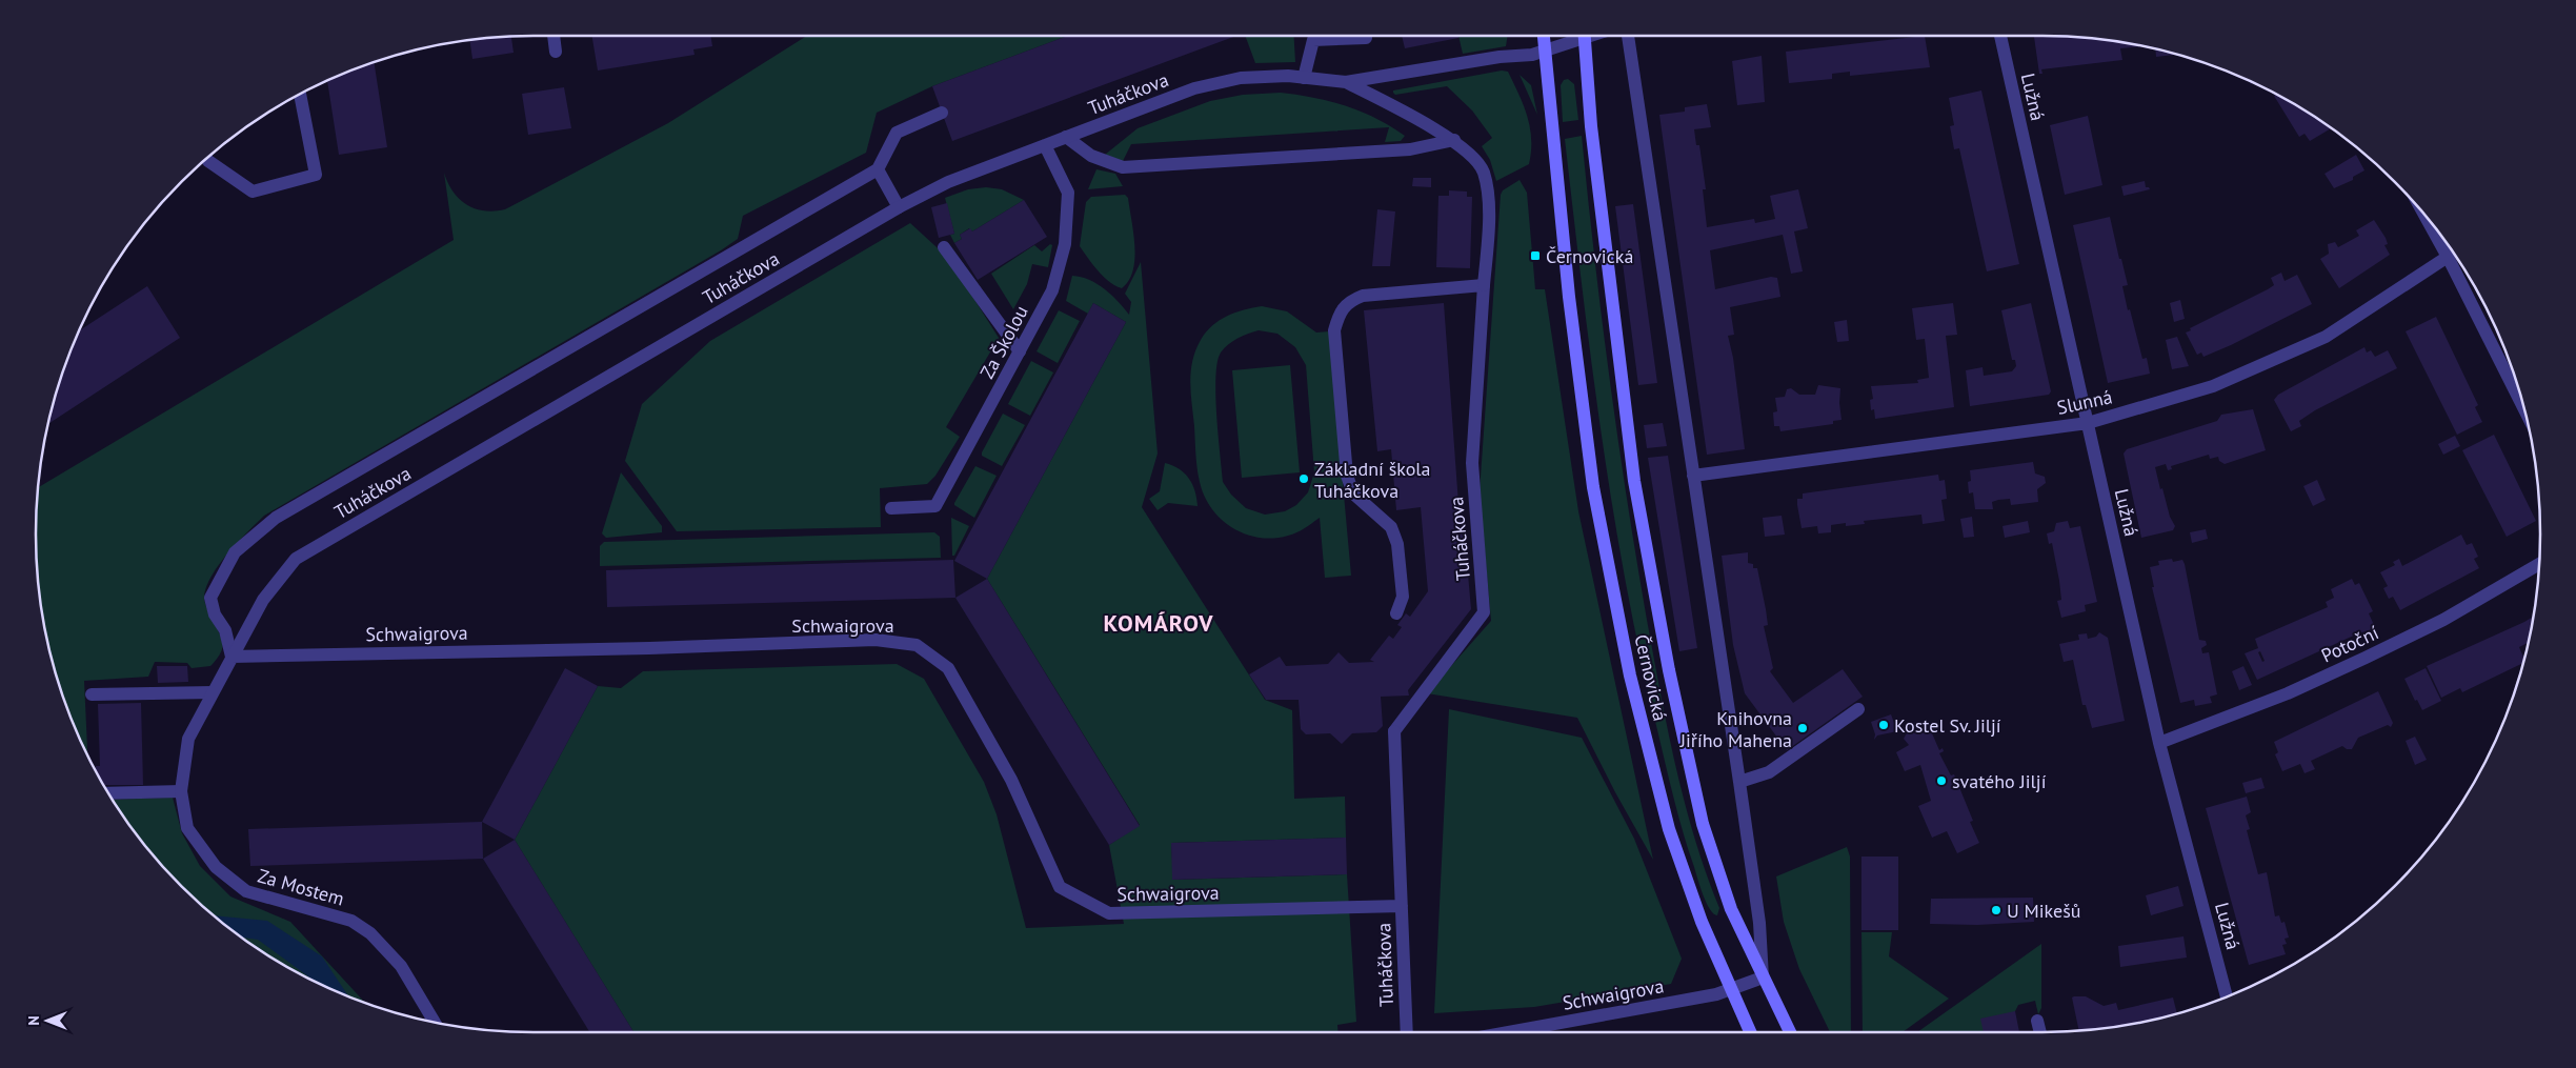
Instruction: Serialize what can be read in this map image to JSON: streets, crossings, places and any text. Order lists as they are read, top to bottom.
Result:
{
  "streets": {
    "main road": ["Černovická"],
    "street": [
      "Tuháčkova",
      "Lužná",
      "Za Školou",
      "Slunná",
      "Schwaigrova",
      "Potoční",
      "Za Mostem"
    ]
  },
  "crossings": [
    ["Tuháčkova", "Za Školou"],
    ["Tuháčkova", "Schwaigrova"],
    ["Tuháčkova", "Černovická"],
    ["Tuháčkova", "Za Mostem"],
    ["Lužná", "Slunná"],
    ["Lužná", "Potoční"],
    ["Slunná", "Černovická"],
    ["Schwaigrova", "Černovická"],
    ["Schwaigrova", "Za Mostem"]
  ],
  "districts": ["KOMÁROV"],
  "places": {
    "transit": ["Černovická"],
    "other": [
      "Základní škola Tuháčkova",
      "Kostel Sv. Jiljí",
      "Knihovna Jiřího Mahena",
      "svatého Jiljí",
      "U Mikešů"
    ]
  },
  "north": "left"
}
